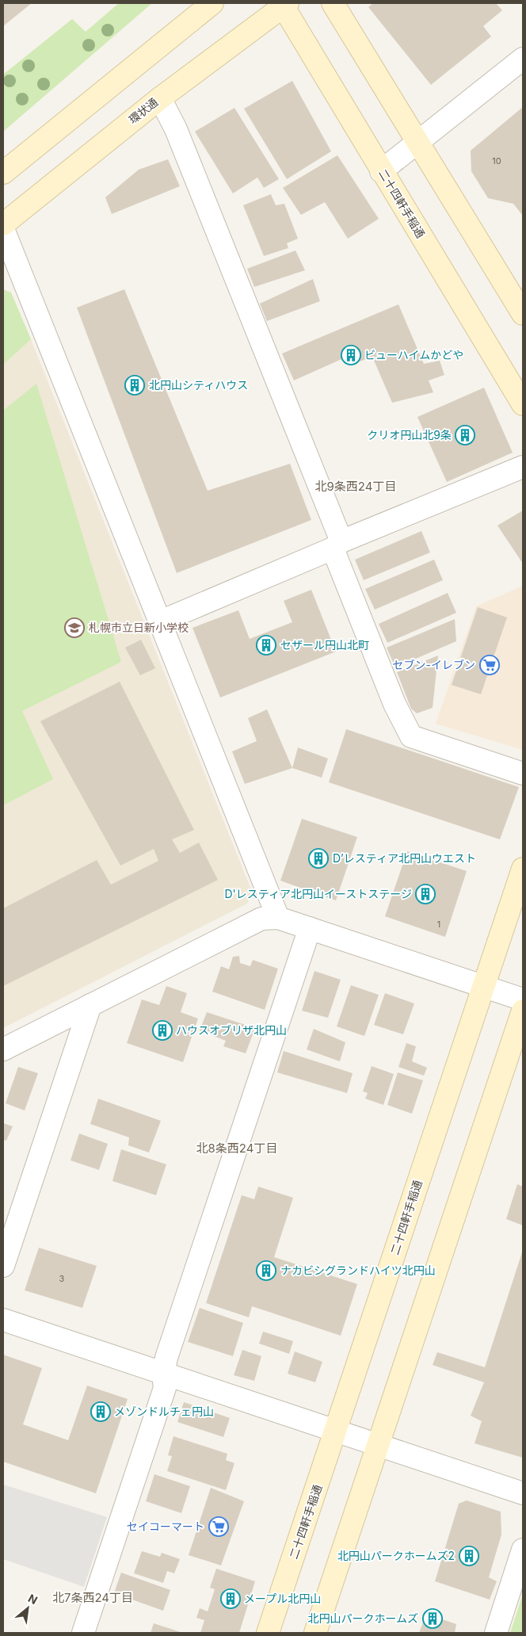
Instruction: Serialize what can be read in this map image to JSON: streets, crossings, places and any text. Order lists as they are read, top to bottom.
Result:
{
  "streets": {
    "street": ["環状通", "二十四軒手稲通"]
  },
  "crossings": [
    ["環状通", "二十四軒手稲通"]
  ],
  "districts": ["北9条西24丁目", "北8条西24丁目", "北7条西24丁目"],
  "places": {
    "building": [
      "ビューハイムかどや",
      "北円山シティハウス",
      "クリオ円山北9条",
      "セザール円山北町",
      "D’レスティア北円山ウエスト",
      "D'レスティア北円山イーストステージ",
      "ハウスオブリザ北円山",
      "ナカビシグランドハイツ北円山",
      "メゾンドルチェ円山",
      "北円山パークホームズ2",
      "メープル北円山",
      "北円山パークホームズ"
    ],
    "school or university": ["札幌市立日新小学校"],
    "supermarket": ["セブン-イレブン", "セイコーマート"]
  },
  "house_numbers": ["10", "1", "3"],
  "north": "top right"
}
